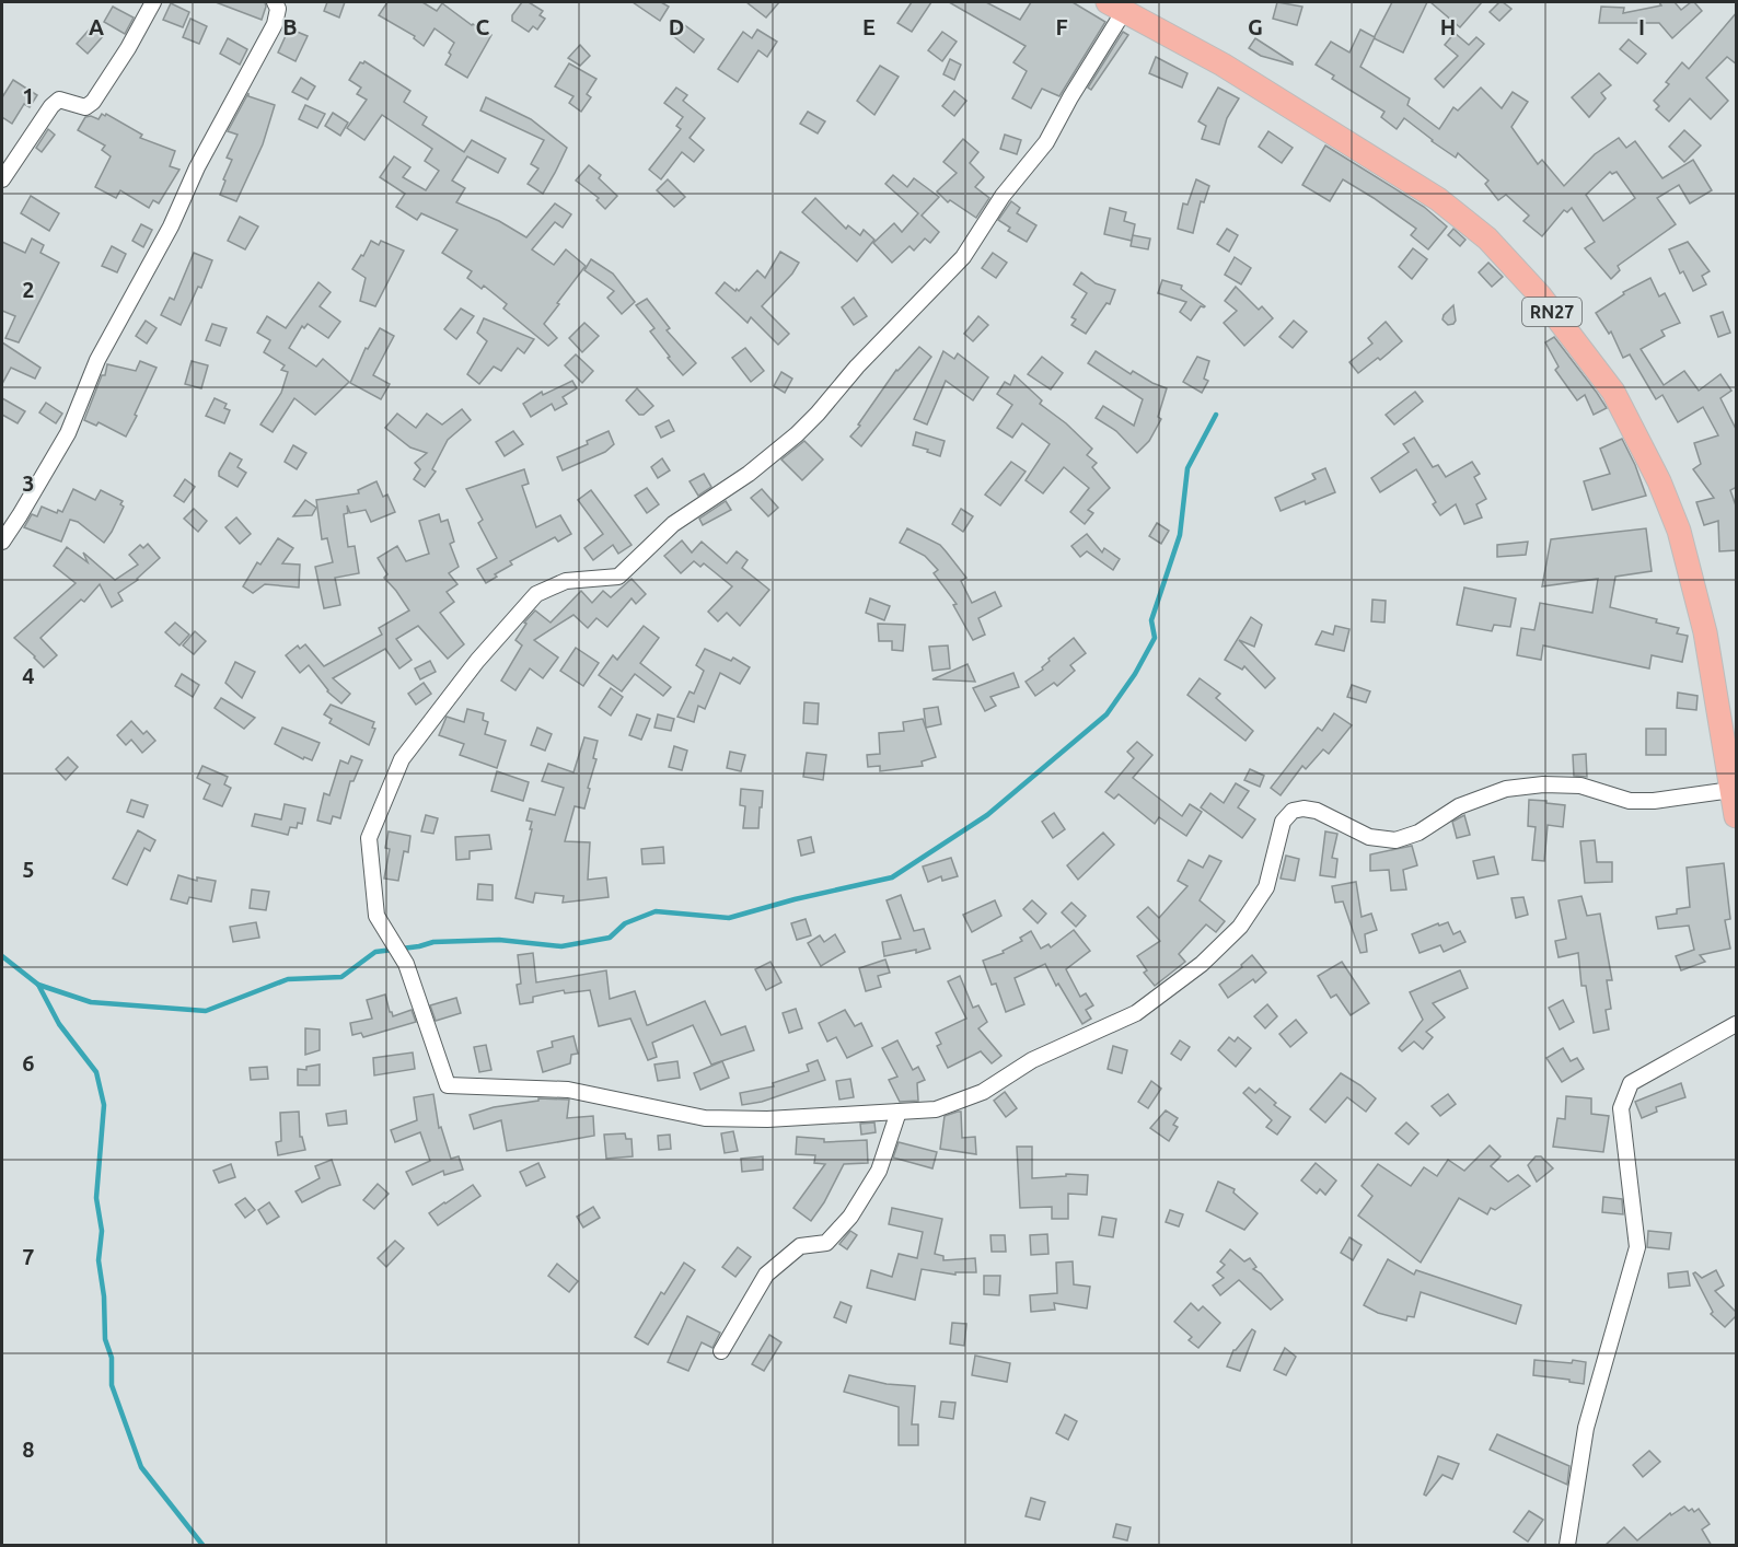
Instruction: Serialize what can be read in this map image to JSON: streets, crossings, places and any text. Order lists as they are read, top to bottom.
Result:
{
  "streets": {
    "main road": ["RN27"]
  },
  "grid": {
    "columns": [
      "A",
      "B",
      "C",
      "D",
      "E",
      "F",
      "G",
      "H",
      "I"
    ],
    "rows": [
      "1",
      "2",
      "3",
      "4",
      "5",
      "6",
      "7",
      "8"
    ]
  }
}
